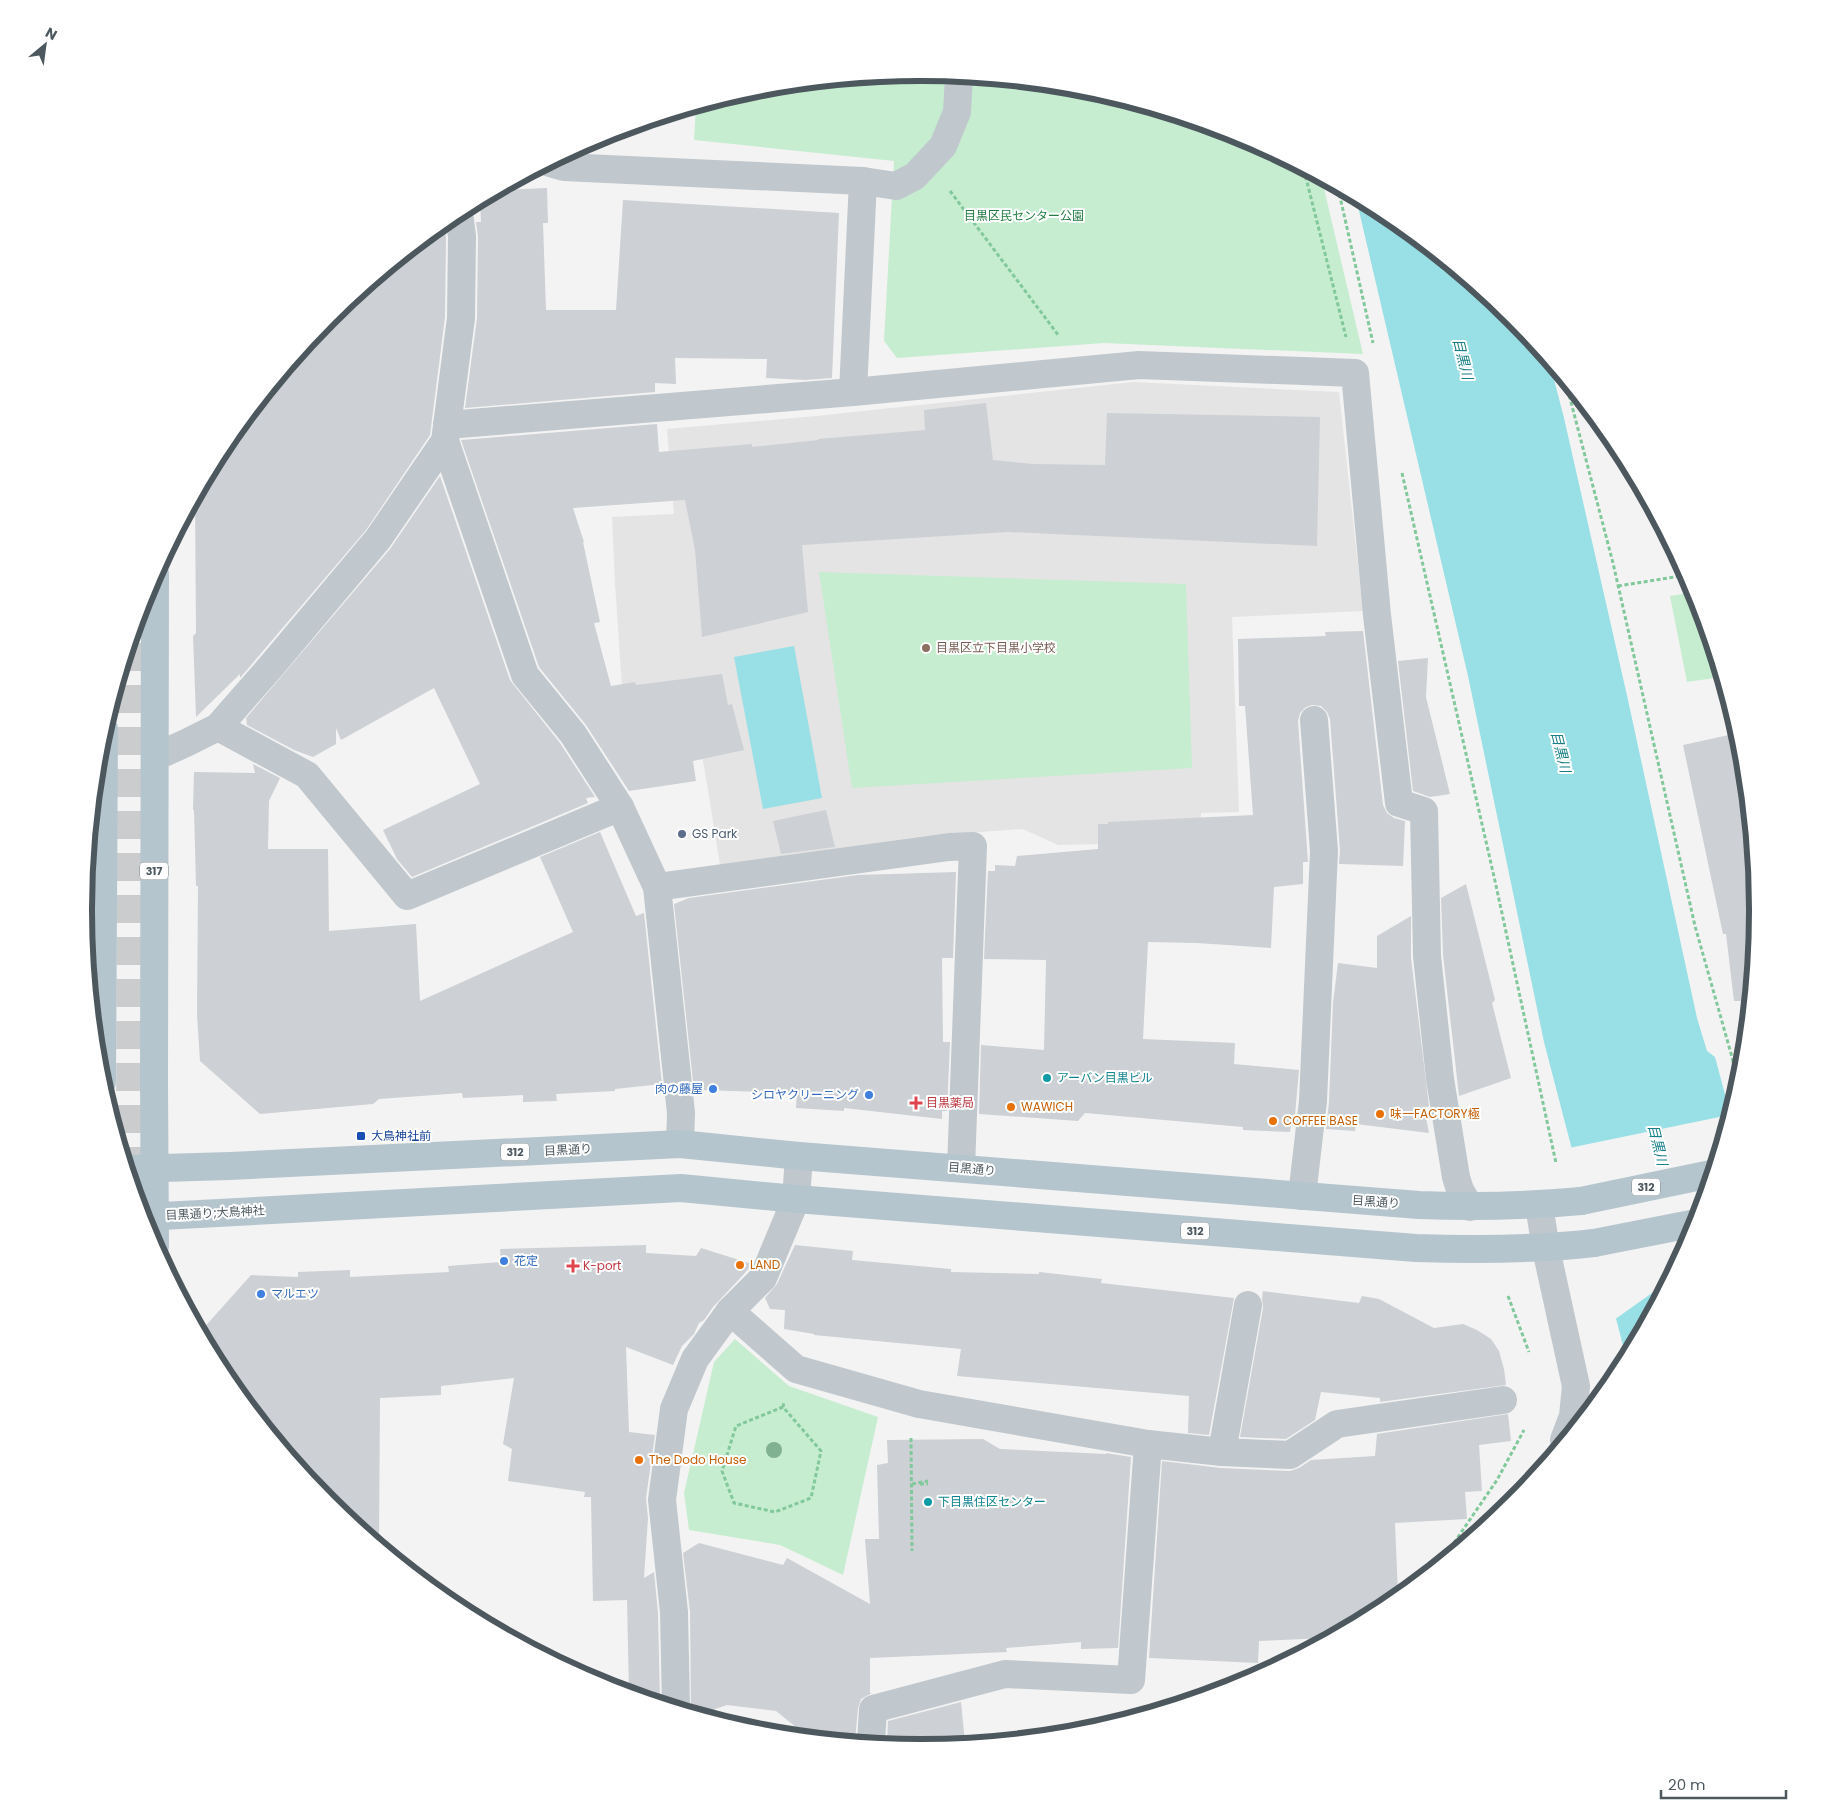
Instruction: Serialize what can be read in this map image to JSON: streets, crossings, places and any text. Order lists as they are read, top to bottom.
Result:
{
  "streets": {
    "main road": [
      "317",
      "目黒通り",
      "312",
      "目黒通り;大鳥神社"
    ]
  },
  "crossings": [
    ["317", "目黒通り"],
    ["317", "312"],
    ["目黒通り", "312"],
    ["312", "目黒通り;大鳥神社"]
  ],
  "water": ["目黒川"],
  "parks": ["目黒区民センター公園"],
  "places": {
    "other": [
      "目黒区立下目黒小学校",
      "GS Park",
      "アーバン目黒ビル",
      "肉の藤屋",
      "シロヤクリーニング",
      "WAWICH",
      "味一FACTORY極",
      "COFFEE BASE",
      "花定",
      "LAND",
      "マルエツ",
      "The Dodo House",
      "下目黒住区センター"
    ],
    "health": ["目黒薬局", "K-port"],
    "transit": ["大鳥神社前"]
  },
  "scale_bar": "20 m",
  "north": "top right"
}
